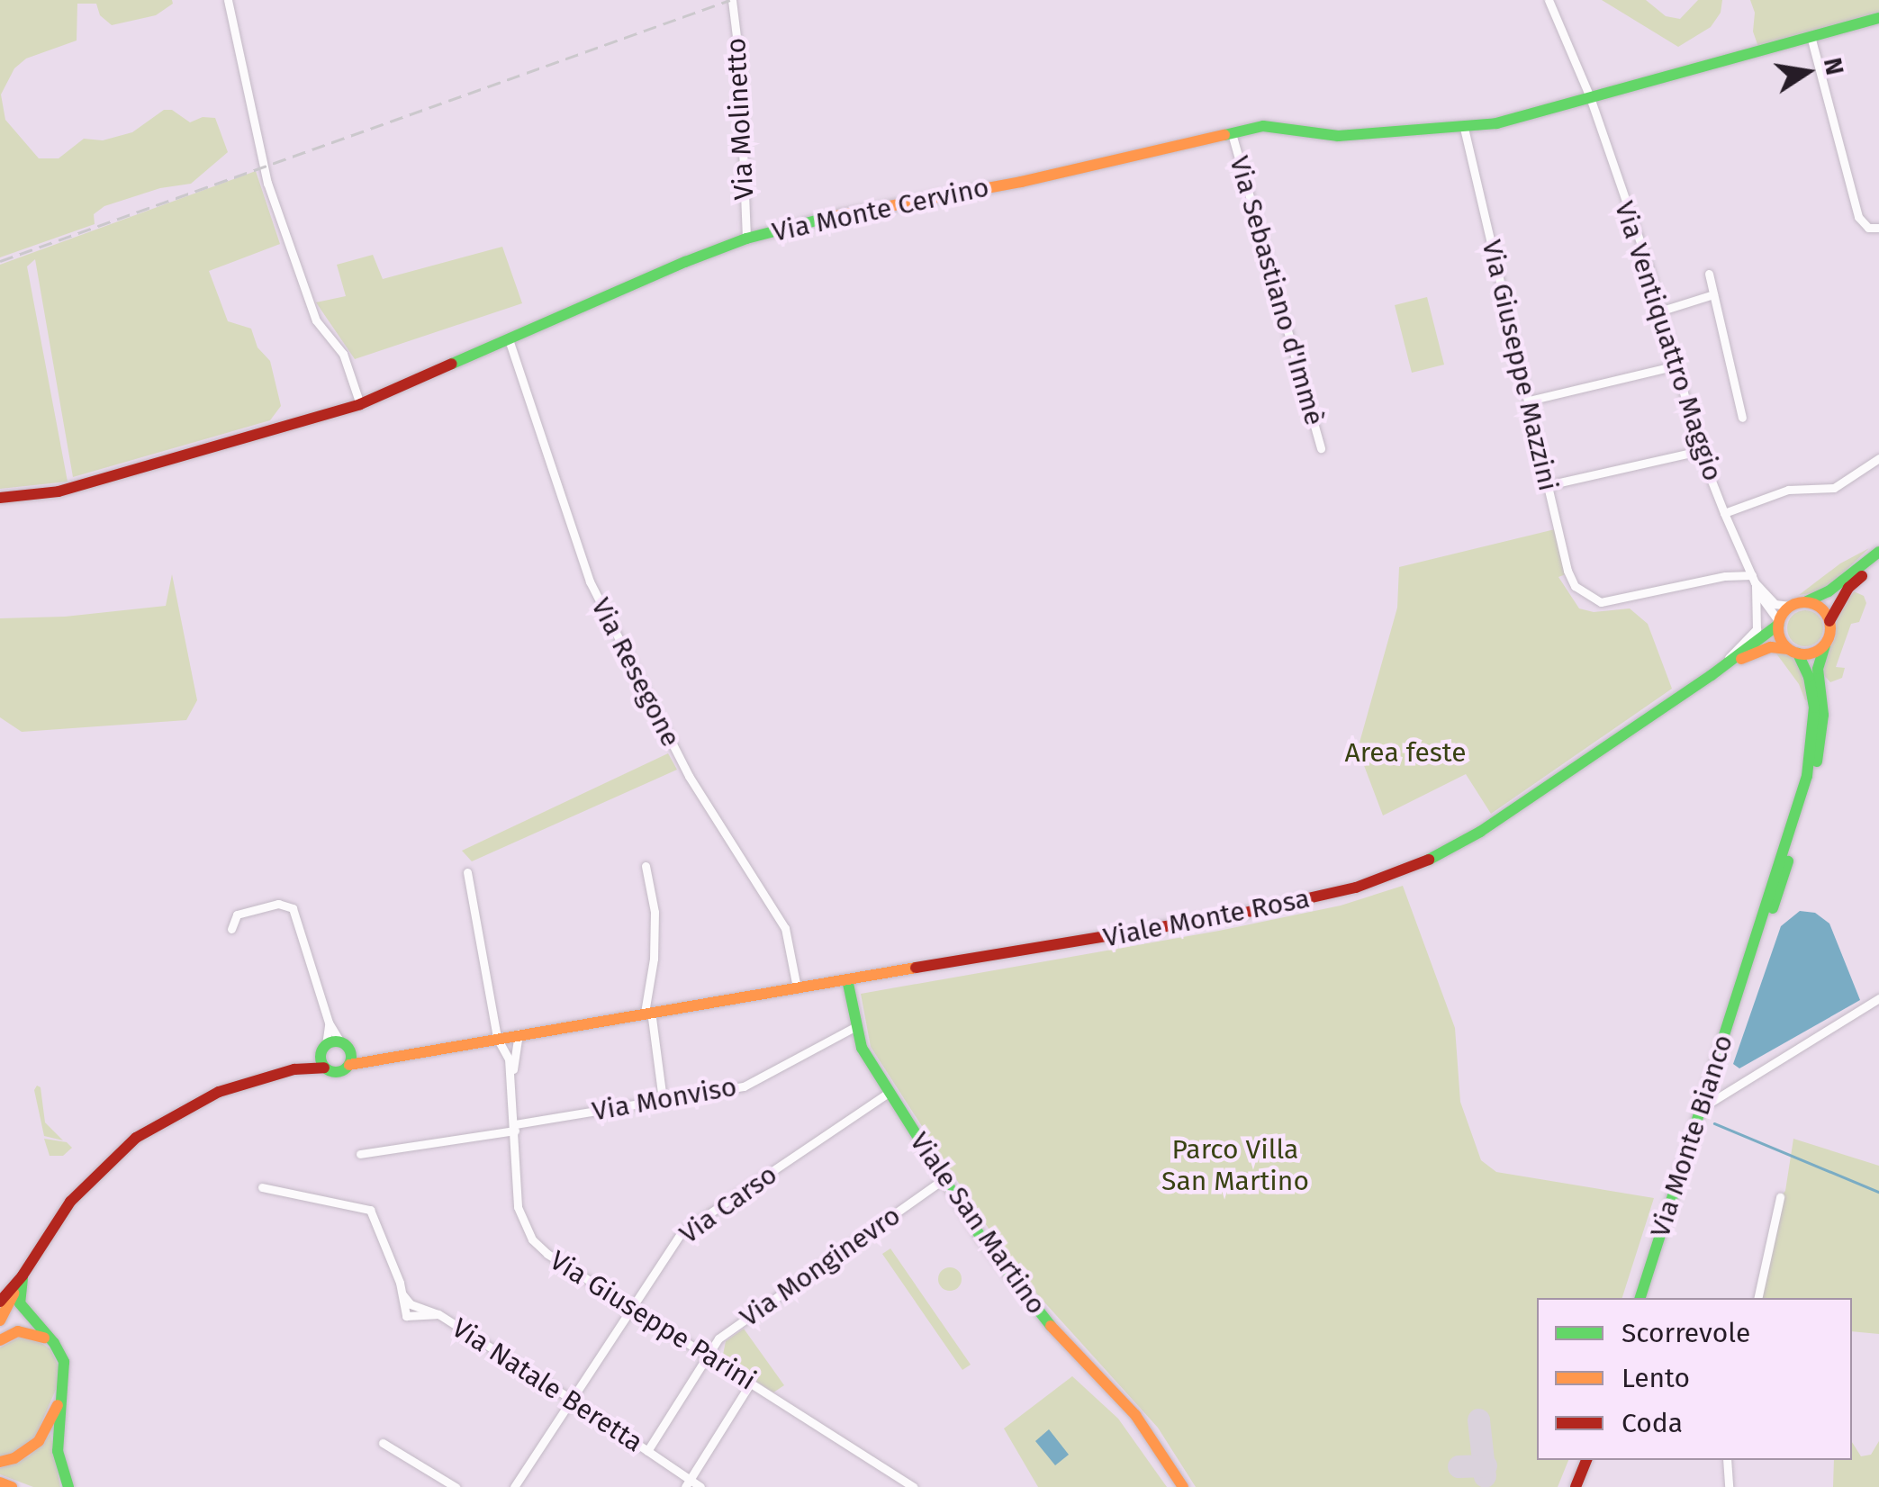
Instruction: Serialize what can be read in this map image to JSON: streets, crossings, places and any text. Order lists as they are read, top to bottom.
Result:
{
  "streets": {
    "street": [
      "Via Molinetto",
      "Via Monte Cervino",
      "Via Sebastiano d'Immè",
      "Via Ventiquattro Maggio",
      "Via Giuseppe Mazzini",
      "Via Resegone",
      "Viale Monte Rosa",
      "Via Monviso",
      "Via Monte Bianco",
      "Via Carso",
      "Viale San Martino",
      "Via Monginevro",
      "Via Giuseppe Parini",
      "Via Natale Beretta"
    ]
  },
  "crossings": [
    ["Via Molinetto", "Via Monte Cervino"],
    ["Via Monte Cervino", "Via Sebastiano d'Immè"],
    ["Via Monte Cervino", "Via Ventiquattro Maggio"],
    ["Via Monte Cervino", "Via Giuseppe Mazzini"],
    ["Via Monte Cervino", "Via Resegone"],
    ["Via Ventiquattro Maggio", "Via Giuseppe Mazzini"],
    ["Via Ventiquattro Maggio", "Viale Monte Rosa"],
    ["Via Ventiquattro Maggio", "Via Monte Bianco"],
    ["Via Resegone", "Viale Monte Rosa"],
    ["Viale Monte Rosa", "Via Monte Bianco"],
    ["Viale Monte Rosa", "Viale San Martino"],
    ["Viale Monte Rosa", "Via Giuseppe Parini"],
    ["Via Monviso", "Viale San Martino"],
    ["Via Monviso", "Via Giuseppe Parini"],
    ["Via Carso", "Viale San Martino"],
    ["Via Carso", "Via Giuseppe Parini"],
    ["Via Carso", "Via Natale Beretta"],
    ["Viale San Martino", "Via Monginevro"],
    ["Via Monginevro", "Via Giuseppe Parini"],
    ["Via Monginevro", "Via Natale Beretta"]
  ],
  "parks": ["Area feste", "Parco Villa San Martino"],
  "legend": ["Scorrevole", "Lento", "Coda"],
  "north": "right"
}
